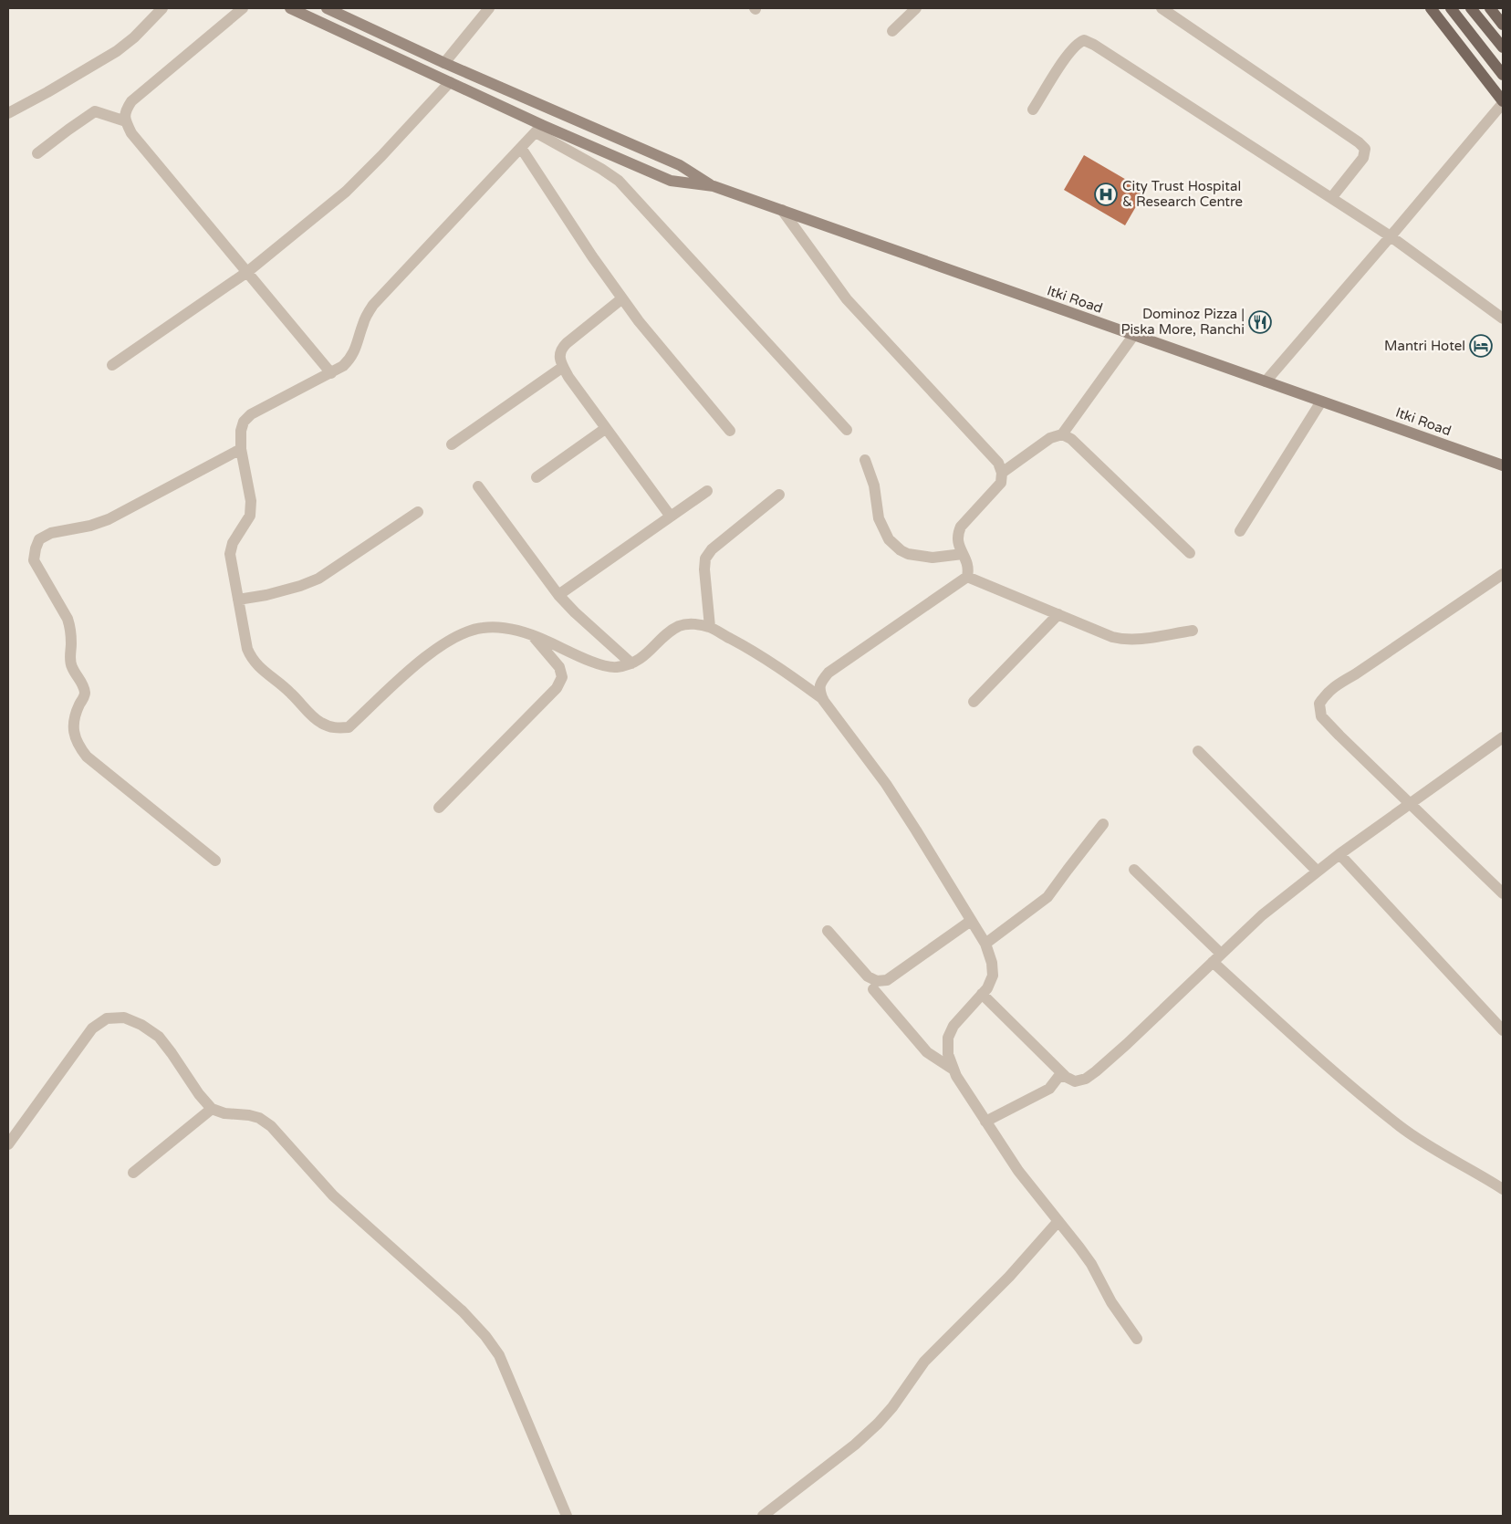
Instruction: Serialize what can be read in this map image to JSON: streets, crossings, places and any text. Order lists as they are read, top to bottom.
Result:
{
  "streets": {
    "street": ["Itki Road"]
  },
  "places": {
    "hospital": ["City Trust Hospital & Research Centre"],
    "restaurant": ["Dominoz Pizza | Piska More, Ranchi"],
    "hotel": ["Mantri Hotel"]
  }
}
